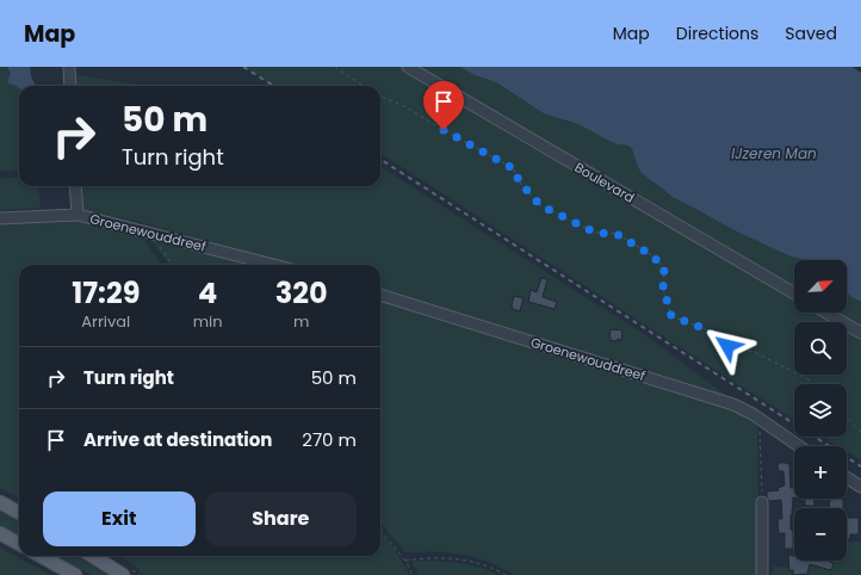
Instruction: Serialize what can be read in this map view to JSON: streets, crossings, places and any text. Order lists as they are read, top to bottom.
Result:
{
  "streets": {
    "street": ["Boulevard", "Groenewouddreef"]
  },
  "water": ["IJzeren Man"],
  "north": "top right",
  "page": {
    "header": "Map",
    "nav": ["Map", "Directions", "Saved"],
    "turn": ["50 m", "Turn right"],
    "map_buttons": ["+", "−"],
    "eta": [
      "17:29",
      "Arrival",
      "4",
      "min",
      "320",
      "m"
    ],
    "list": [
      {
        "name": "Turn right",
        "value": "50 m"
      },
      {
        "name": "Arrive at destination",
        "value": "270 m"
      }
    ],
    "buttons": ["Exit", "Share"]
  }
}
